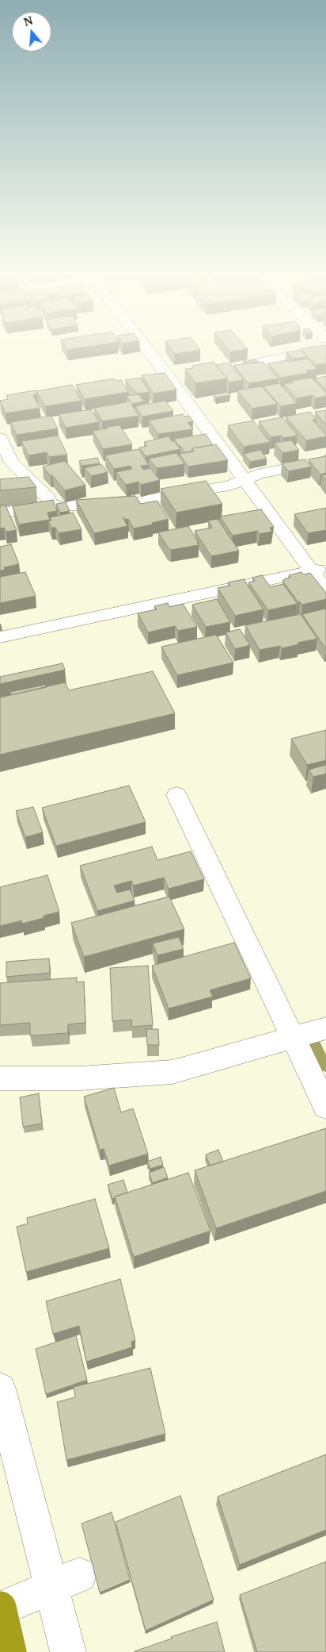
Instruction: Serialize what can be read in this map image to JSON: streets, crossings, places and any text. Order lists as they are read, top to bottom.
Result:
{
  "north": "top"
}
